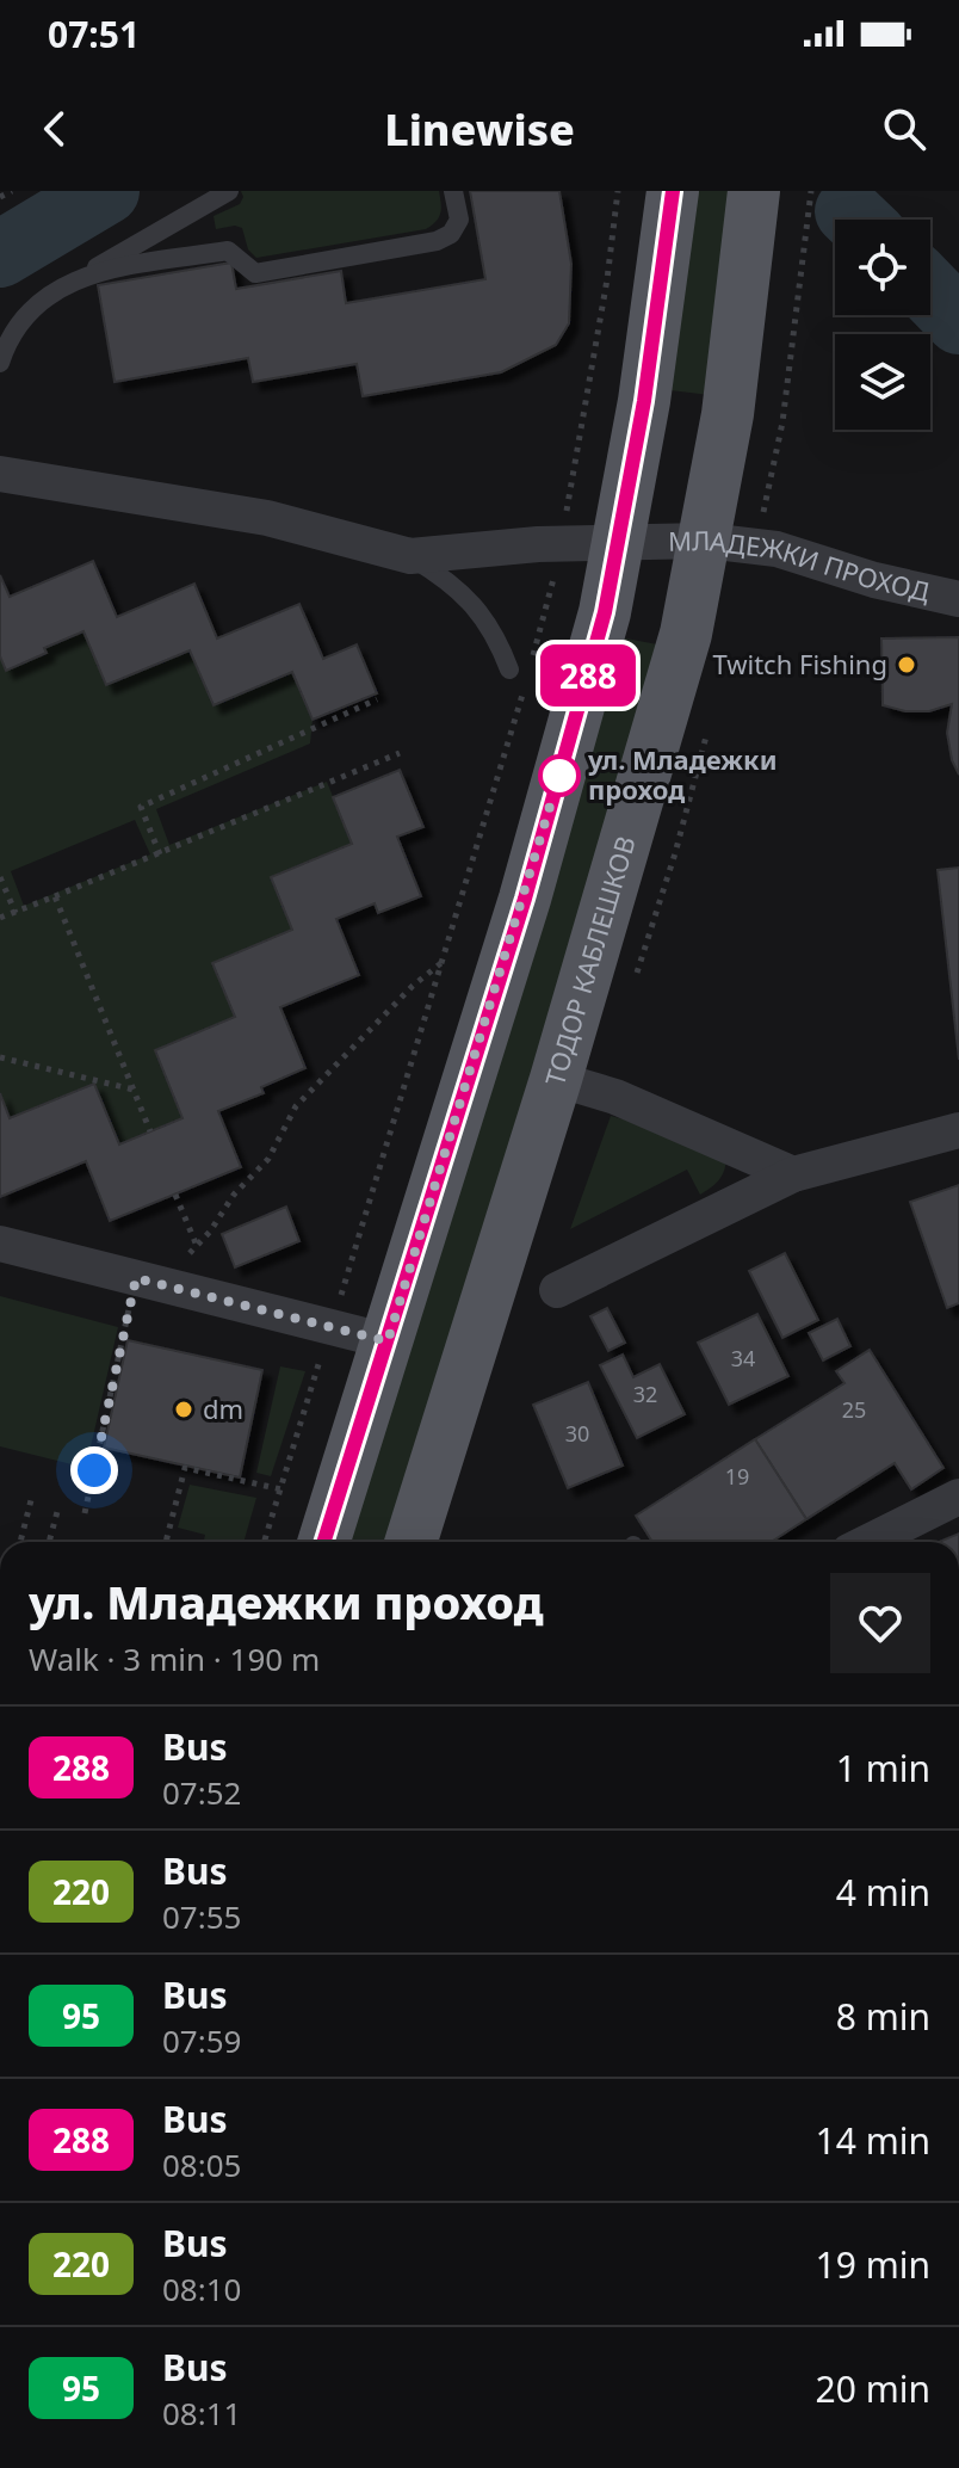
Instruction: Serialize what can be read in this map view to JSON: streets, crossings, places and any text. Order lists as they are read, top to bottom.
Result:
{
  "streets": {
    "main road": ["ТОДОР КАБЛЕШКОВ"],
    "street": ["МЛАДЕЖКИ ПРОХОД"]
  },
  "crossings": [
    ["МЛАДЕЖКИ ПРОХОД", "ТОДОР КАБЛЕШКОВ"]
  ],
  "places": ["Twitch Fishing", "ул. Младежки проход", "dm"],
  "lines": ["bus line 288"],
  "house_numbers": [
    "34",
    "32",
    "25",
    "30",
    "19"
  ],
  "page": {
    "status": "07:51",
    "header": "Linewise",
    "on_map": "288",
    "heading": ["ул. Младежки проход", "Walk · 3 min · 190 m"],
    "list": [
      {
        "mark": "288",
        "name": "Bus",
        "note": "07:52",
        "value": "1 min"
      },
      {
        "mark": "220",
        "name": "Bus",
        "note": "07:55",
        "value": "4 min"
      },
      {
        "mark": "95",
        "name": "Bus",
        "note": "07:59",
        "value": "8 min"
      },
      {
        "mark": "288",
        "name": "Bus",
        "note": "08:05",
        "value": "14 min"
      },
      {
        "mark": "220",
        "name": "Bus",
        "note": "08:10",
        "value": "19 min"
      },
      {
        "mark": "95",
        "name": "Bus",
        "note": "08:11",
        "value": "20 min"
      }
    ]
  }
}
